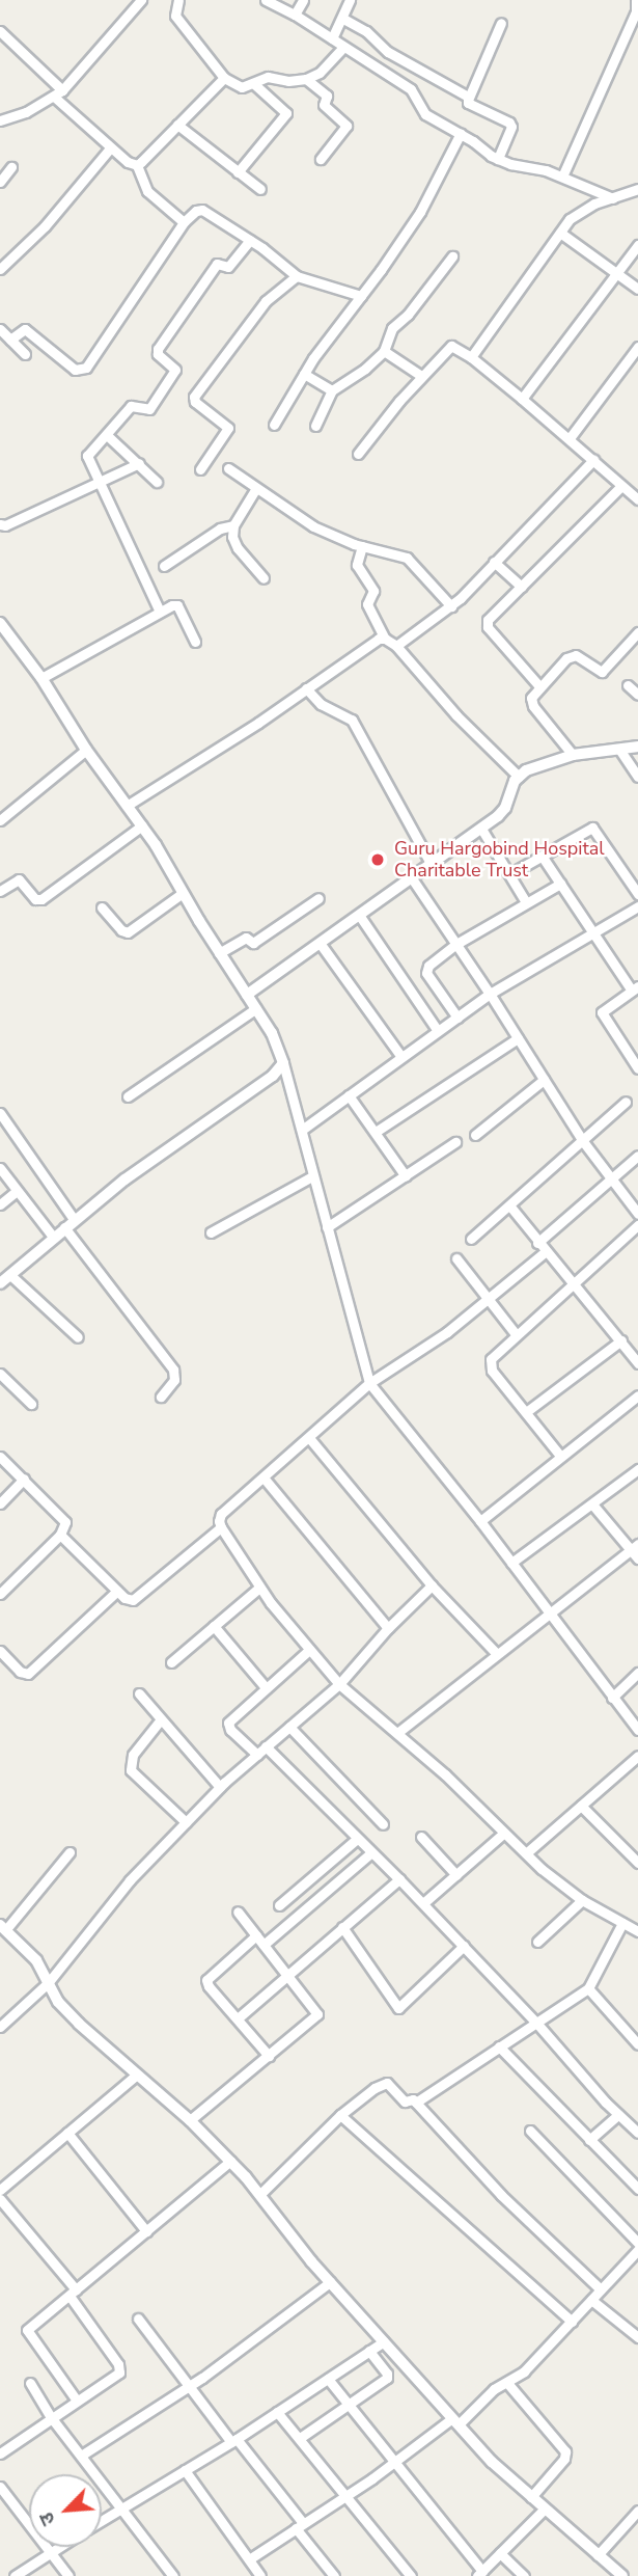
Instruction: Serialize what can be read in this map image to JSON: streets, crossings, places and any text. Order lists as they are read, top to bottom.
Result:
{
  "places": ["Guru Hargobind Hospital Charitable Trust"],
  "north": "bottom left"
}
